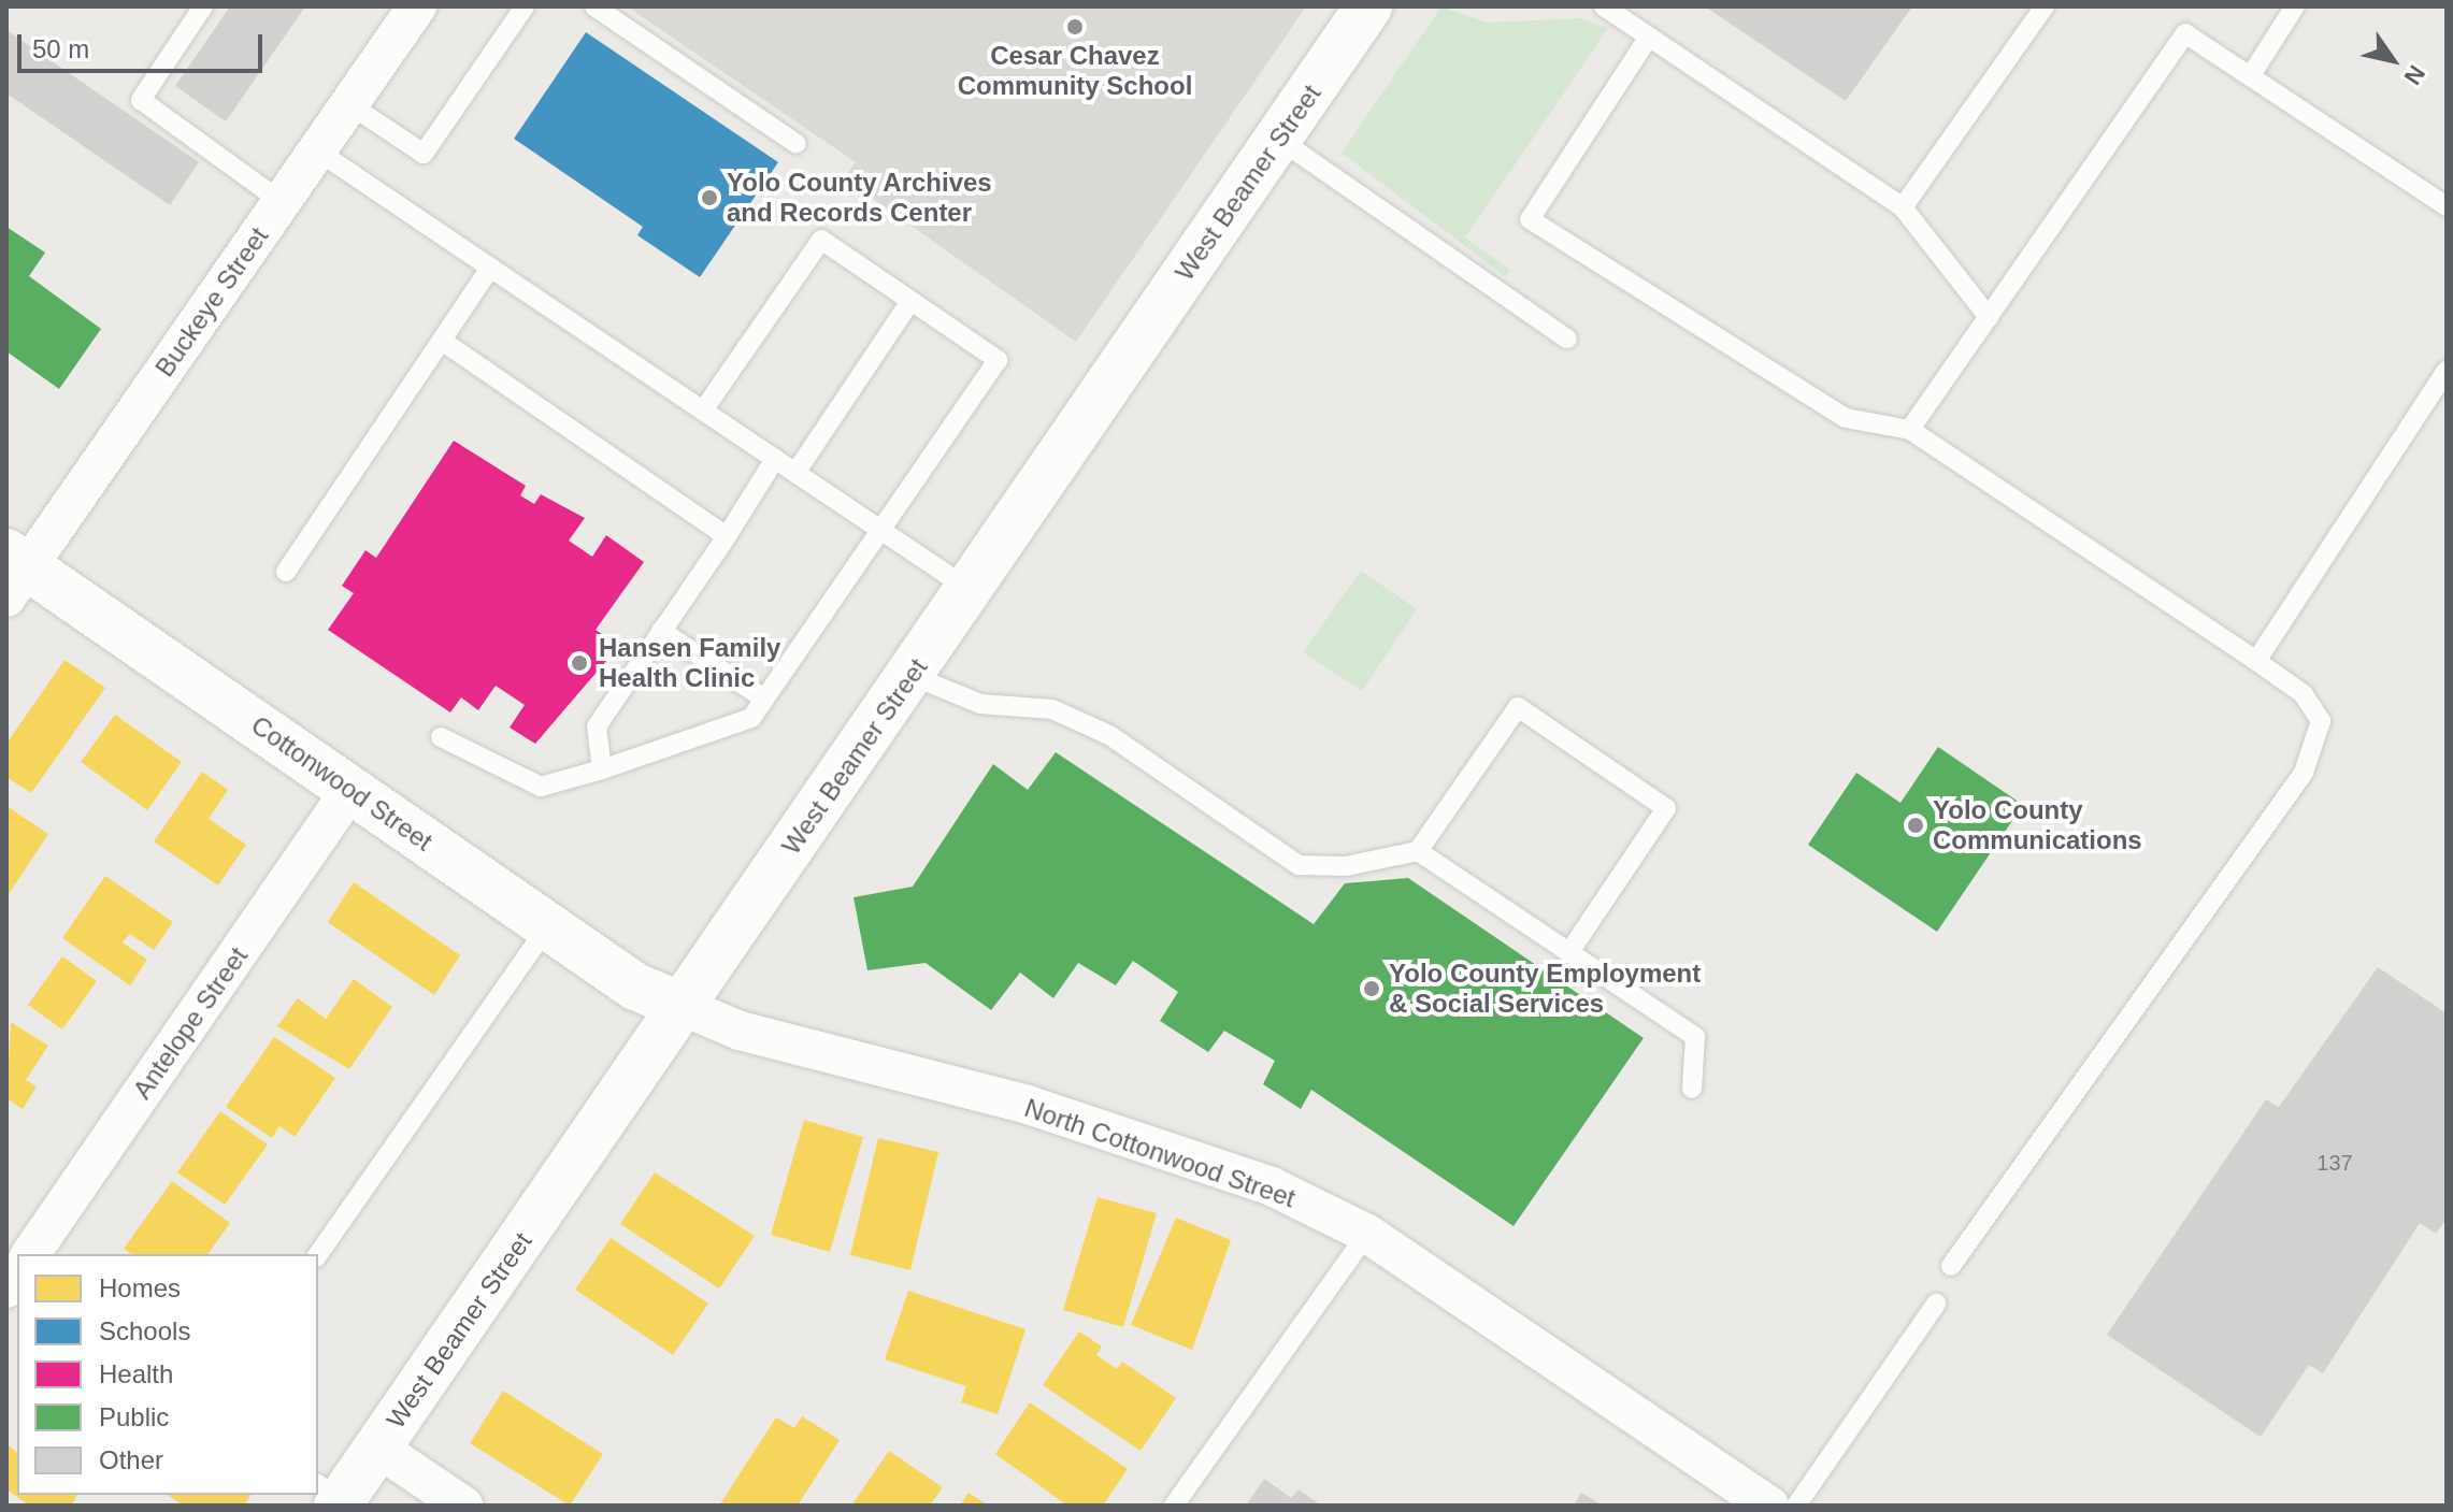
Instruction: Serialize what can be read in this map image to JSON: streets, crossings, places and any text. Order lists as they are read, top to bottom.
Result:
{
  "streets": {
    "street": [
      "West Beamer Street",
      "Buckeye Street",
      "Cottonwood Street",
      "Antelope Street",
      "North Cottonwood Street"
    ]
  },
  "crossings": [
    ["West Beamer Street", "Cottonwood Street"],
    ["West Beamer Street", "North Cottonwood Street"],
    ["Buckeye Street", "Cottonwood Street"],
    ["Cottonwood Street", "Antelope Street"],
    ["Cottonwood Street", "North Cottonwood Street"]
  ],
  "places": [
    "Cesar Chavez Community School",
    "Yolo County Archives and Records Center",
    "Hansen Family Health Clinic",
    "Yolo County Communications",
    "Yolo County Employment & Social Services"
  ],
  "house_numbers": ["137"],
  "legend": [
    "Homes",
    "Schools",
    "Health",
    "Public",
    "Other"
  ],
  "scale_bar": "50 m",
  "north": "bottom right"
}
